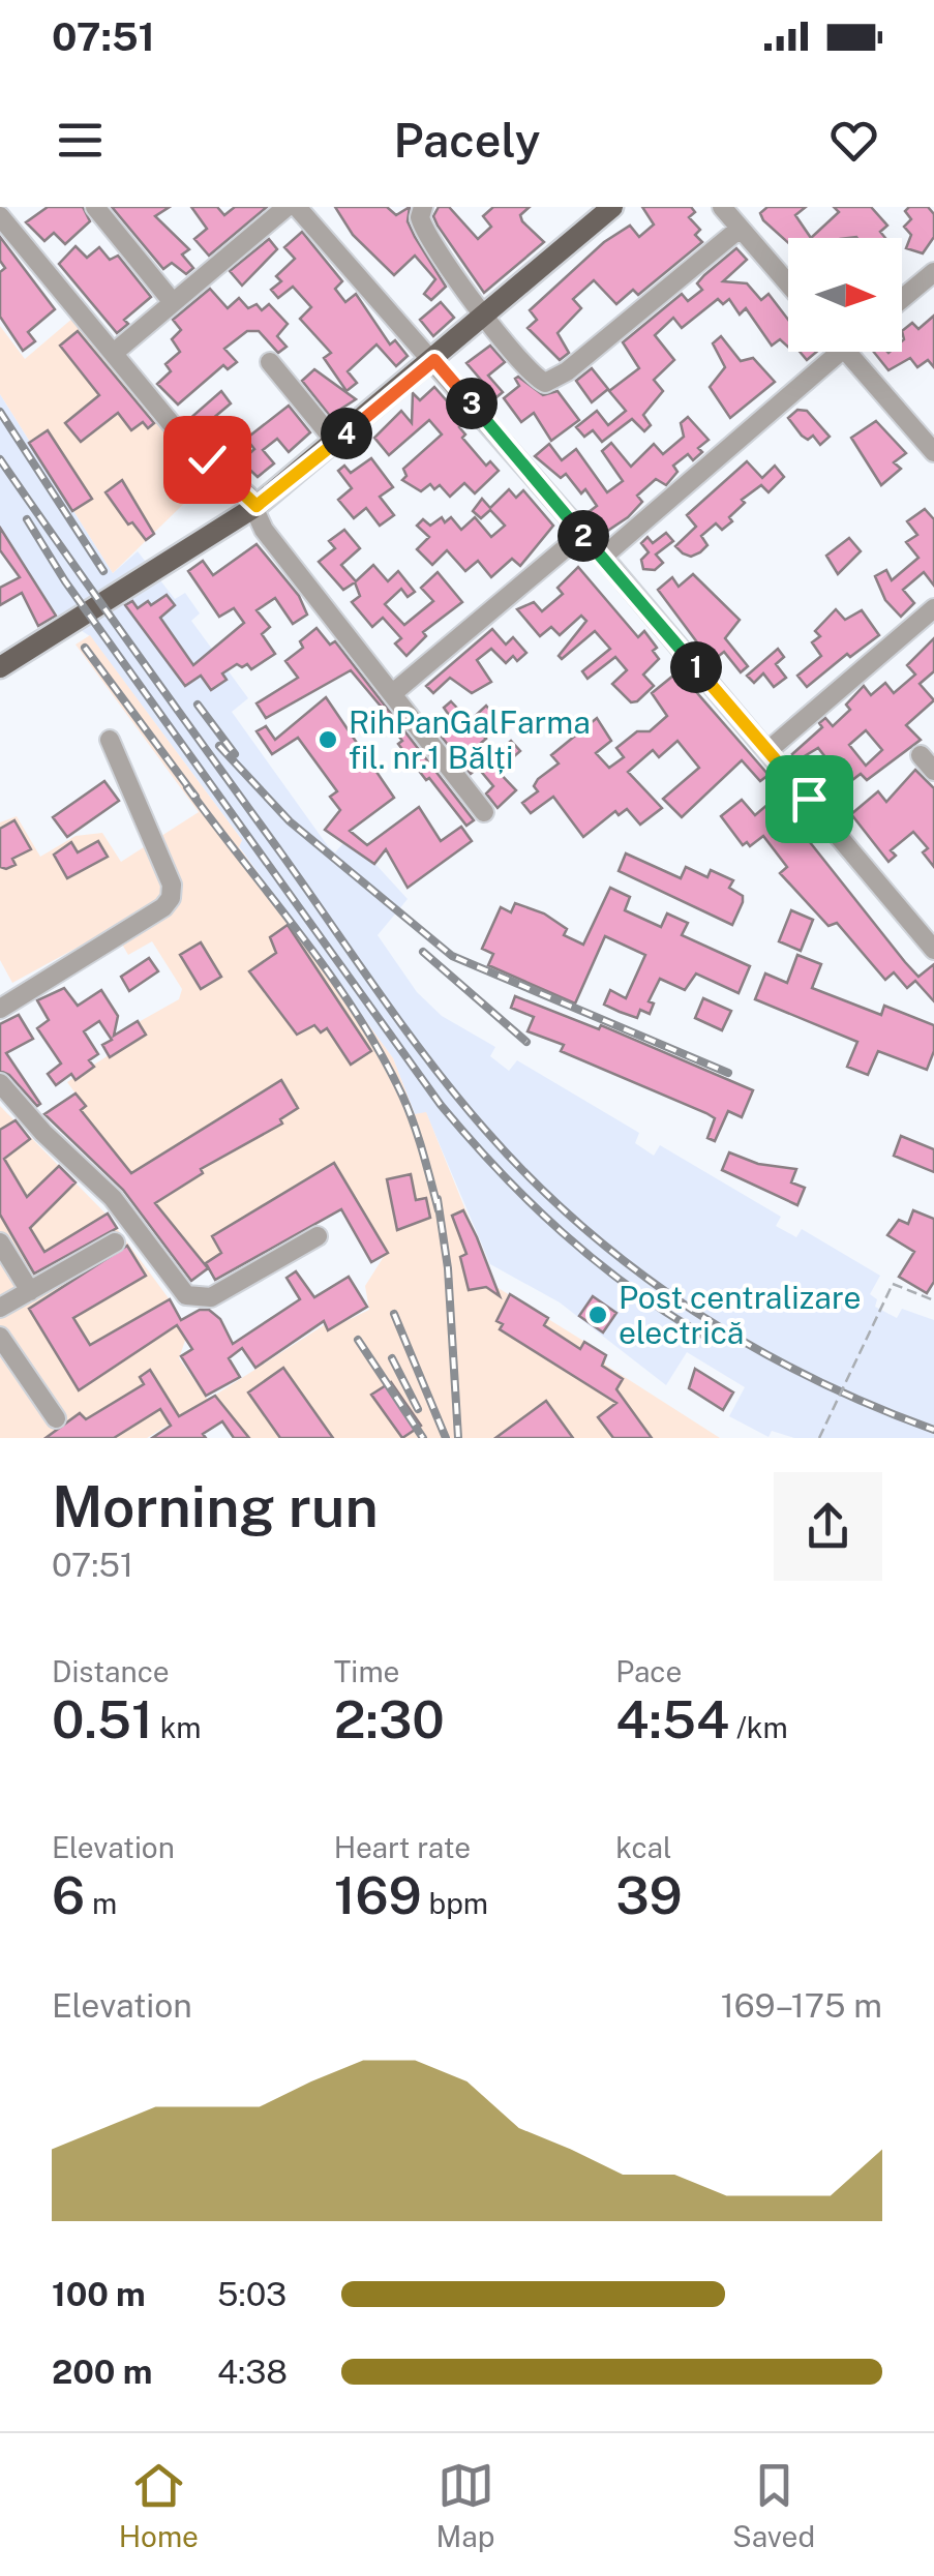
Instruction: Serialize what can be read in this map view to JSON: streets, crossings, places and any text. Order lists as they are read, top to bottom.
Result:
{
  "places": ["RihPanGalFarma fil. nr.1 Bălți", "Post centralizare electrică"],
  "north": "right",
  "page": {
    "status": "07:51",
    "header": "Pacely",
    "pins": [
      "3",
      "4",
      "2",
      "1"
    ],
    "heading": ["Morning run", "07:51"],
    "stats": [
      ["Distance", "0.51 km"],
      ["Time", "2:30"],
      ["Pace", "4:54 /km"],
      ["Elevation", "6 m"],
      ["Heart rate", "169 bpm"],
      ["kcal", "39"]
    ],
    "chart": ["Elevation", "169–175 m"],
    "list": [
      {
        "name": "100 m",
        "note": "5:03"
      },
      {
        "name": "200 m",
        "note": "4:38"
      }
    ],
    "tabs": ["Home", "Map", "Saved"]
  }
}
